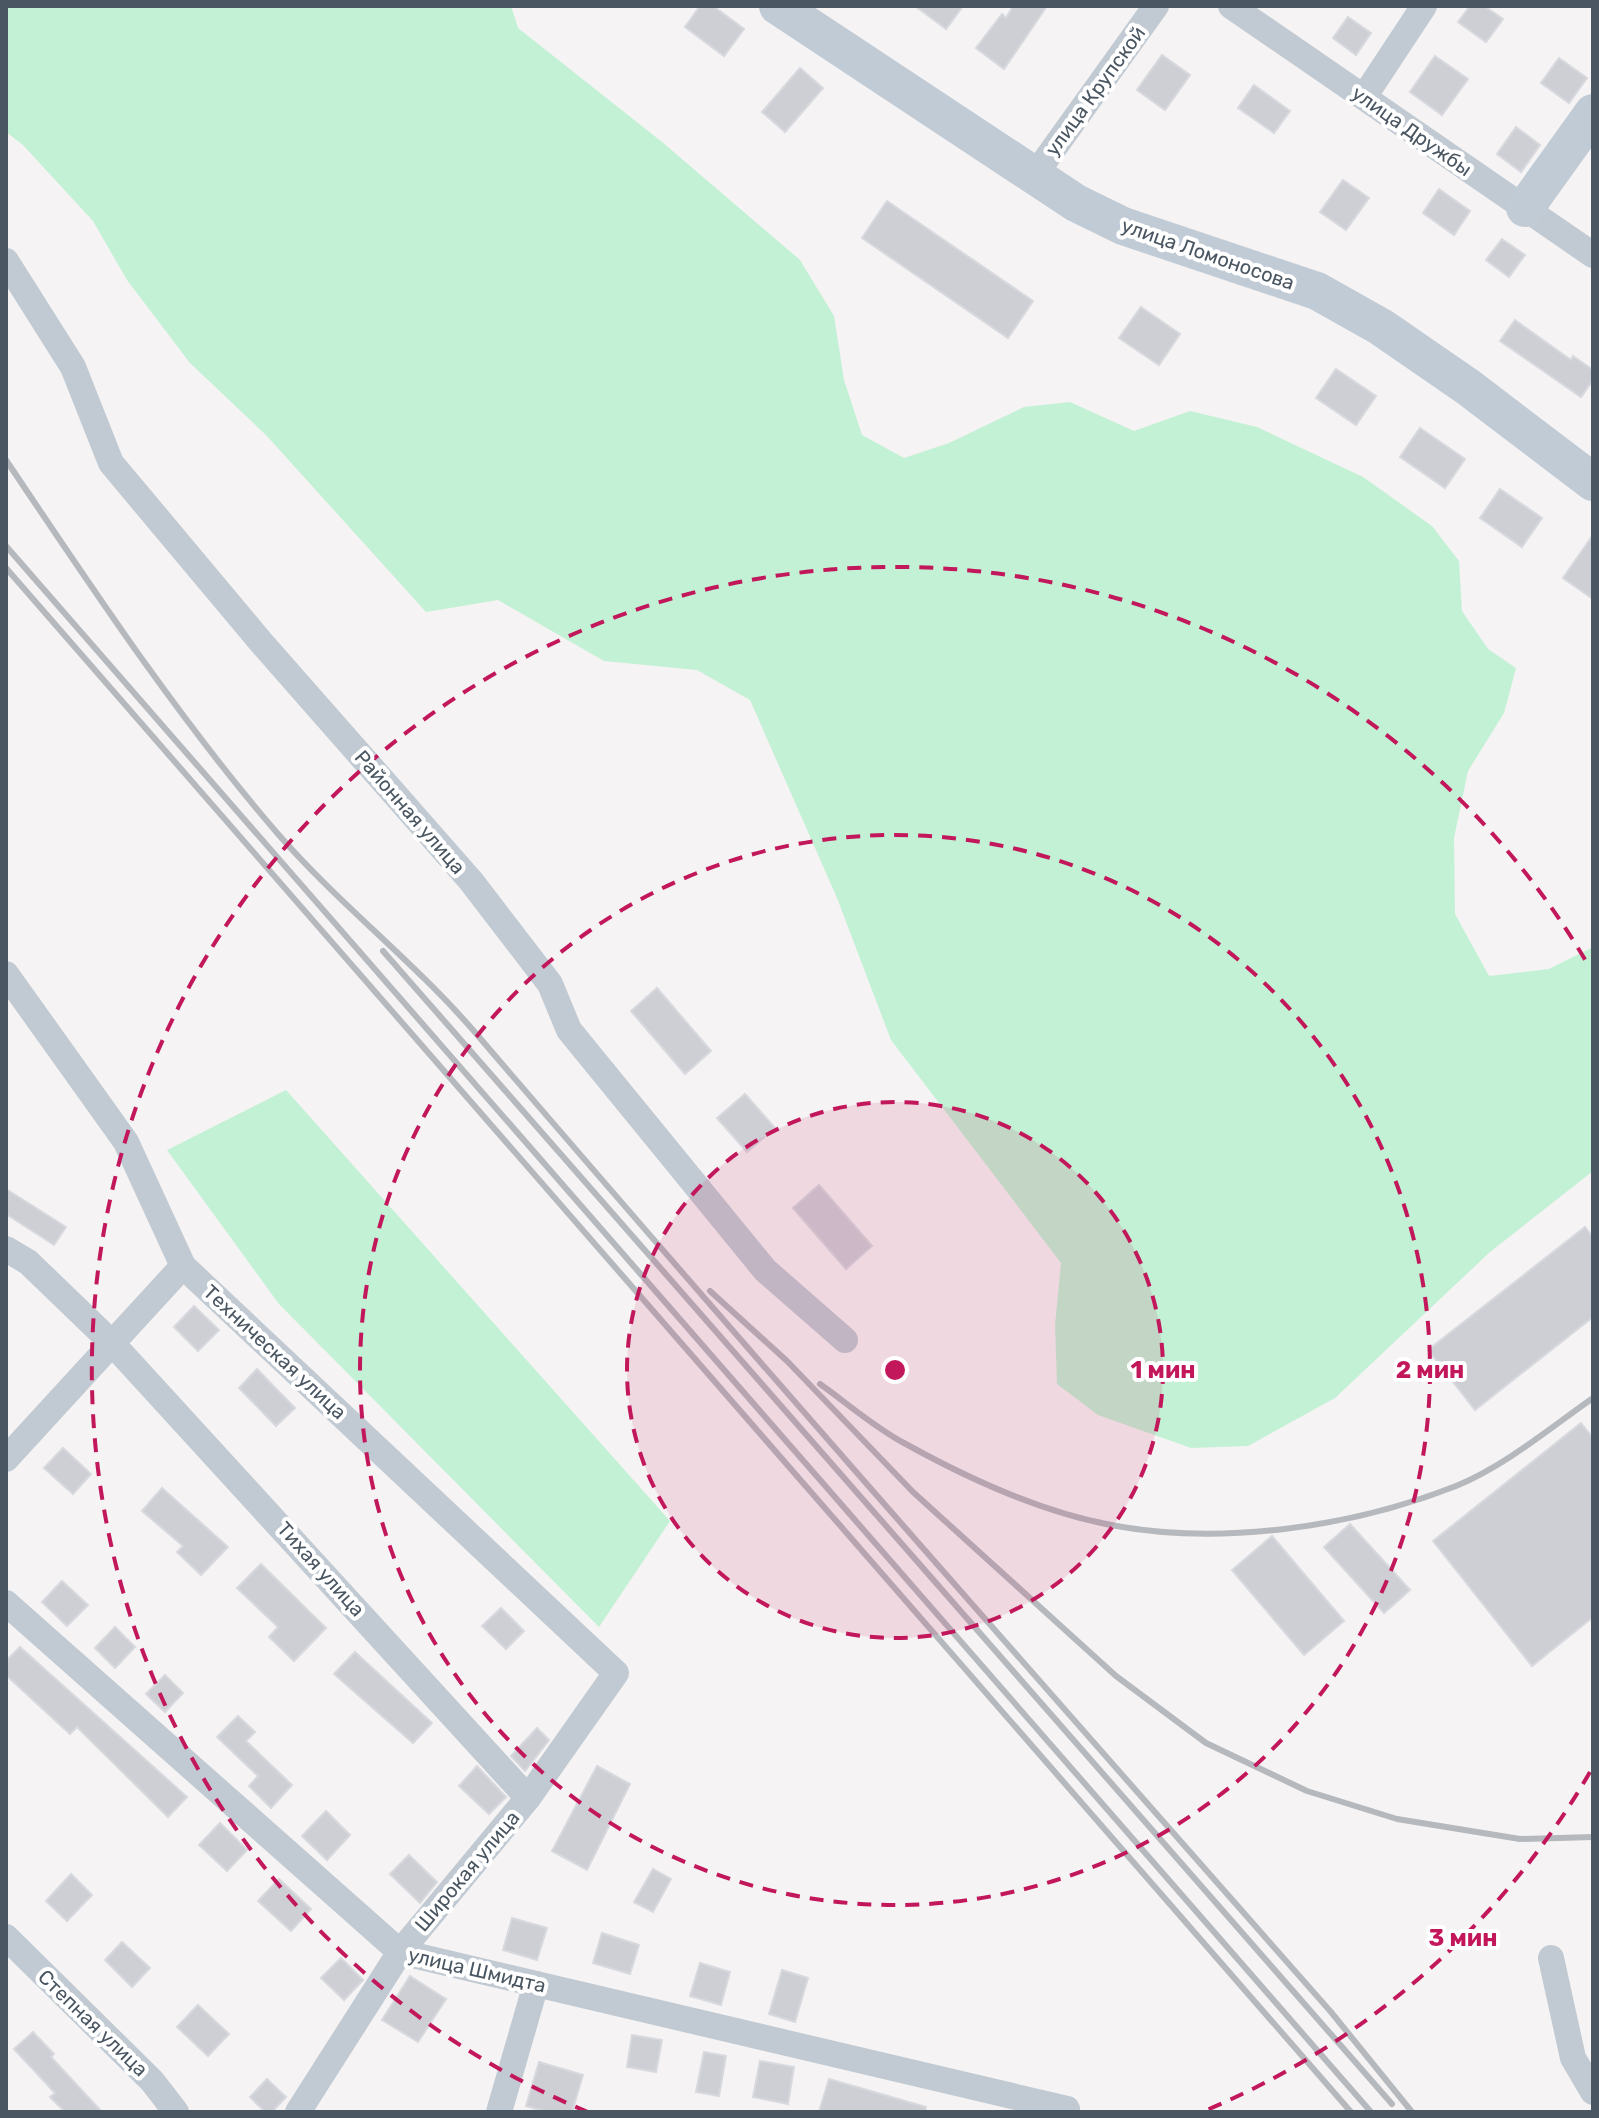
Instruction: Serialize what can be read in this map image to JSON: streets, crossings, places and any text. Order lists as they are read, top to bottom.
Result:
{
  "streets": {
    "street": [
      "улица Крупской",
      "улица Дружбы",
      "улица Ломоносова",
      "Районная улица",
      "Техническая улица",
      "Тихая улица",
      "Широкая улица",
      "улица Шмидта",
      "Степная улица"
    ]
  },
  "crossings": [
    ["улица Крупской", "улица Ломоносова"],
    ["Техническая улица", "Широкая улица"],
    ["Тихая улица", "Широкая улица"],
    ["Широкая улица", "улица Шмидта"]
  ],
  "rings": ["1 мин", "2 мин", "3 мин"]
}
